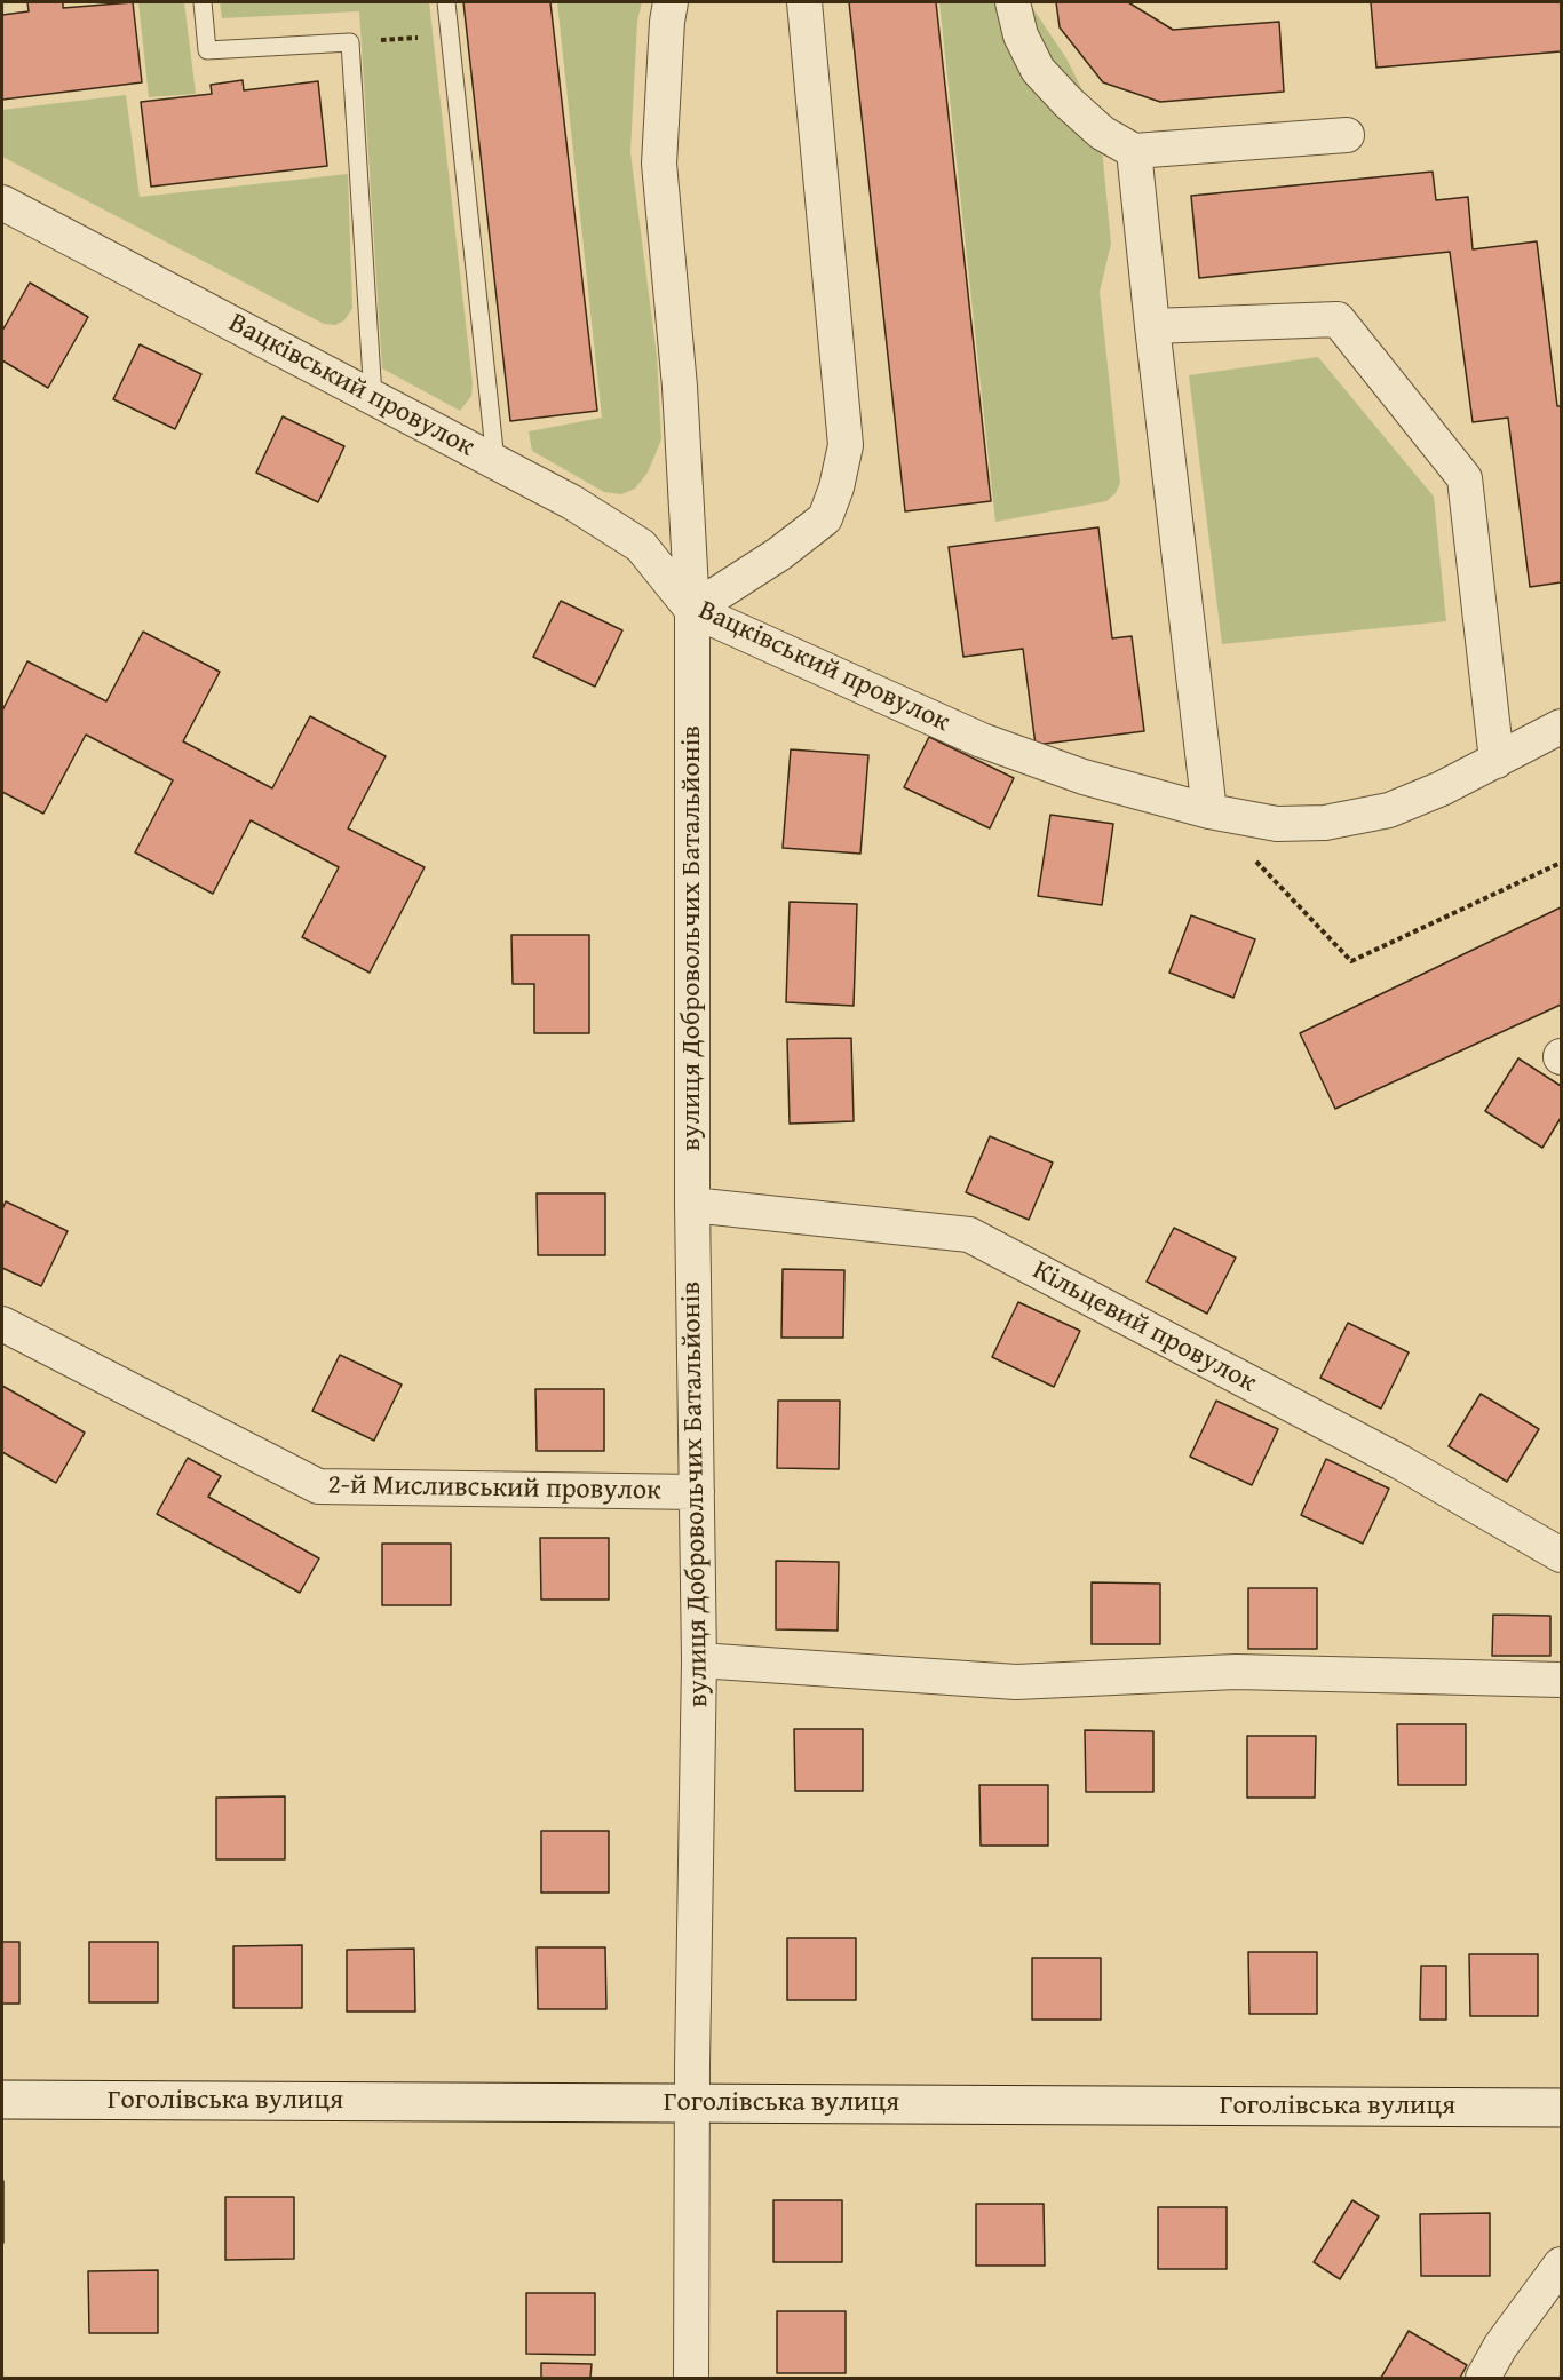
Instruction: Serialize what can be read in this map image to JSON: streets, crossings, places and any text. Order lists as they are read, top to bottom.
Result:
{
  "streets": {
    "street": [
      "Вацківський провулок",
      "вулиця Добровольчих Батальйонів",
      "Кільцевий провулок",
      "2-й Мисливський провулок",
      "Гоголівська вулиця"
    ]
  },
  "crossings": [
    ["Вацківський провулок", "вулиця Добровольчих Батальйонів"],
    ["вулиця Добровольчих Батальйонів", "Кільцевий провулок"],
    ["вулиця Добровольчих Батальйонів", "2-й Мисливський провулок"],
    ["вулиця Добровольчих Батальйонів", "Гоголівська вулиця"]
  ]
}
